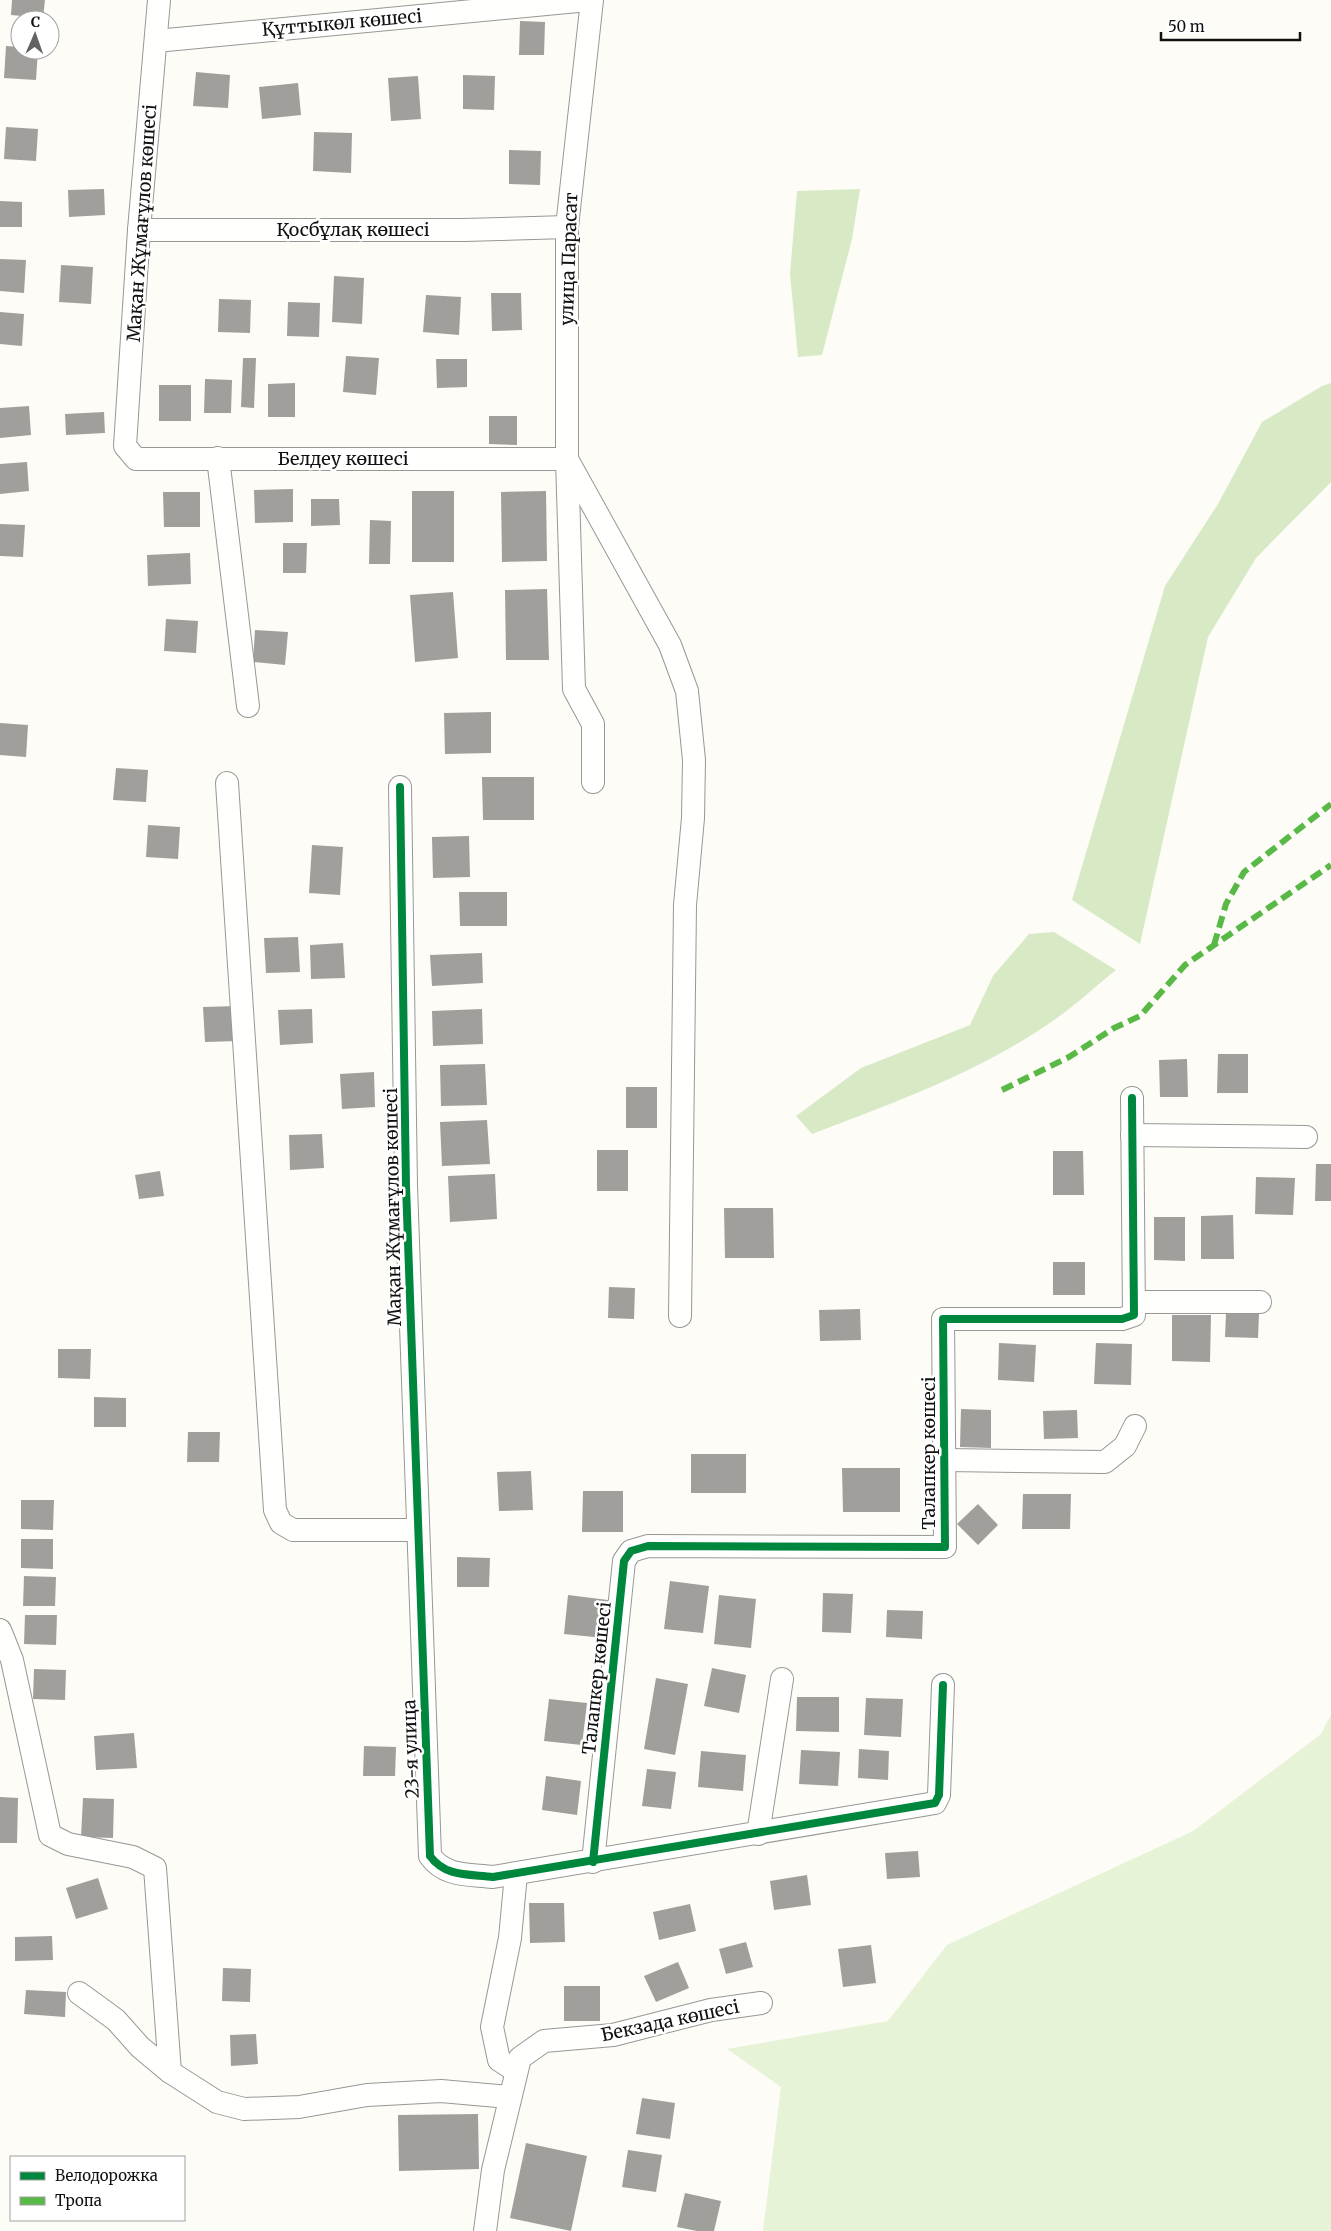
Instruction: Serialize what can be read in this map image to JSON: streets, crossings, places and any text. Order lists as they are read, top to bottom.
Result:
{
  "streets": {
    "street": [
      "Құттыкөл көшесі",
      "Мақан Жұмағұлов көшесі",
      "Қосбұлақ көшесі",
      "улица Парасат",
      "Белдеу көшесі",
      "Талапкер көшесі",
      "23-я улица",
      "Бекзада көшесі"
    ]
  },
  "crossings": [
    ["Құттыкөл көшесі", "Мақан Жұмағұлов көшесі"],
    ["Мақан Жұмағұлов көшесі", "Қосбұлақ көшесі"],
    ["Мақан Жұмағұлов көшесі", "Белдеу көшесі"],
    ["Мақан Жұмағұлов көшесі", "23-я улица"],
    ["Қосбұлақ көшесі", "улица Парасат"],
    ["улица Парасат", "Белдеу көшесі"]
  ],
  "legend": ["Велодорожка", "Тропа"],
  "scale_bar": "50 m",
  "north": "top"
}
